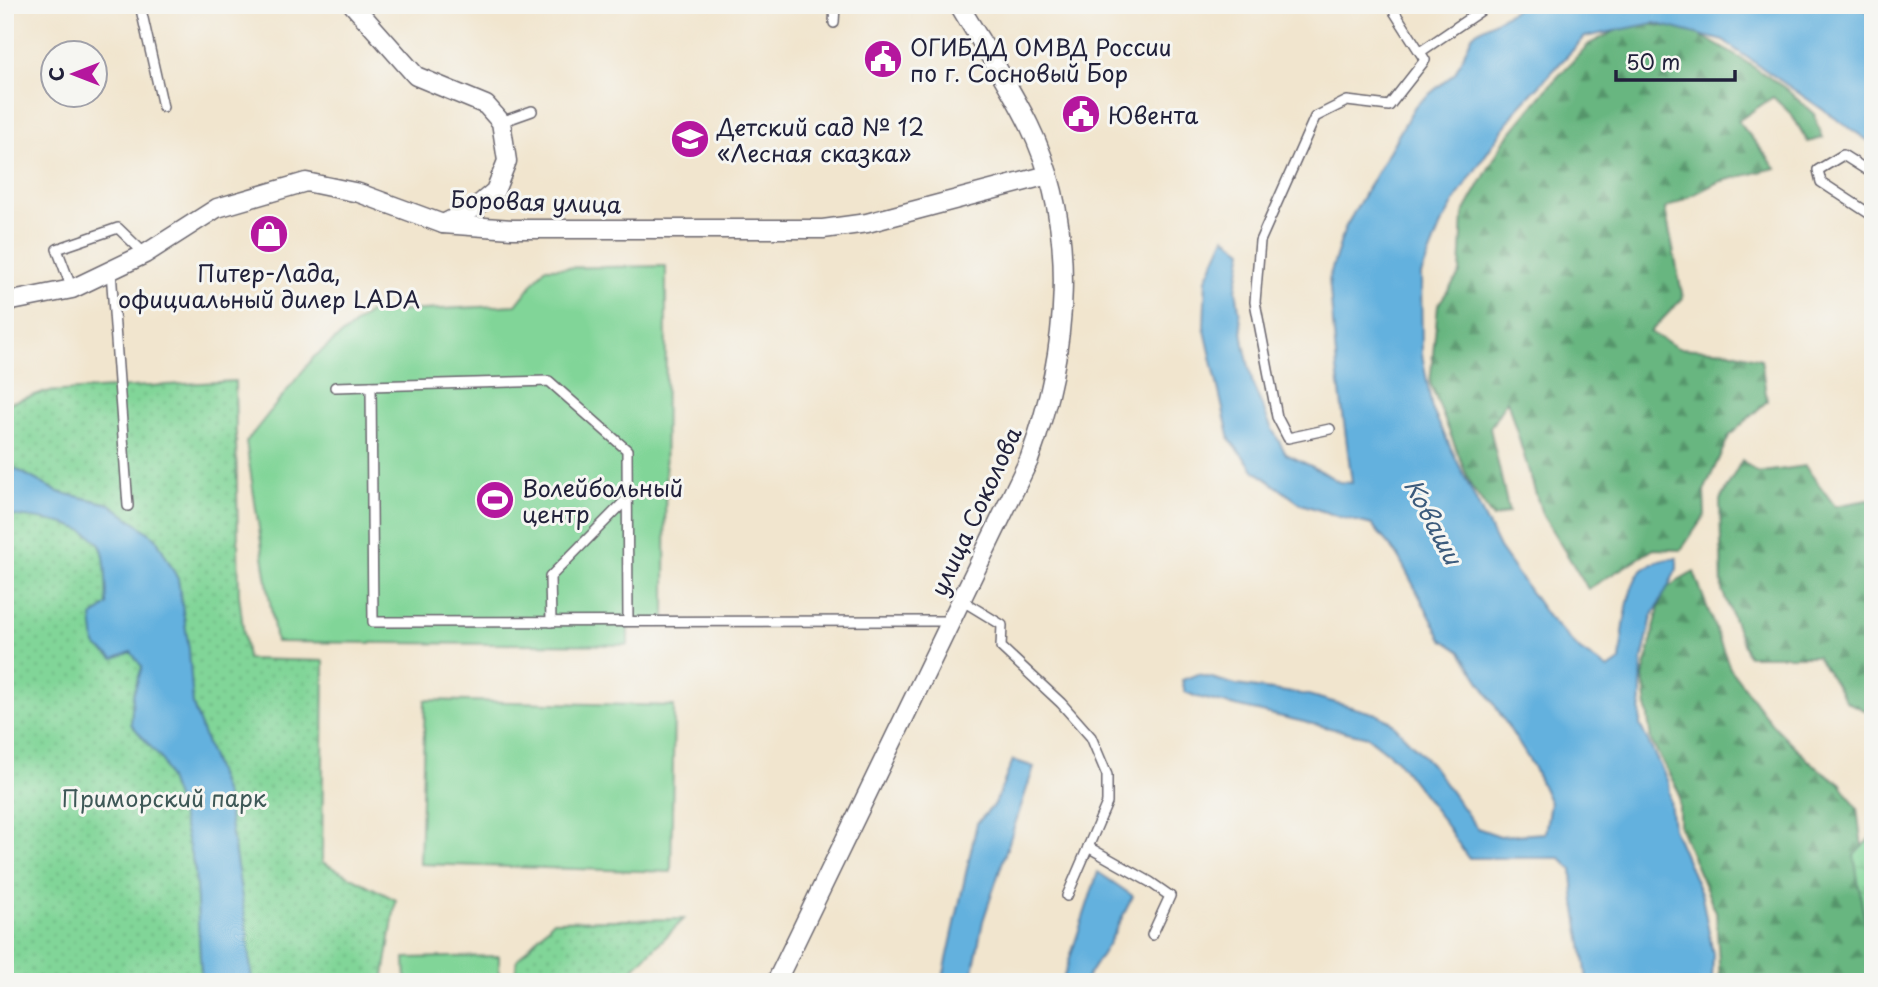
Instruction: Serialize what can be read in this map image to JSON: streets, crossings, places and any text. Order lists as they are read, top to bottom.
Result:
{
  "streets": {
    "street": ["Боровая улица", "улица Соколова"]
  },
  "crossings": [
    ["Боровая улица", "улица Соколова"]
  ],
  "water": ["Коваши"],
  "parks": ["Приморский парк"],
  "places": {
    "public building": ["ОГИБДД ОМВД России по г. Сосновый Бор", "Ювента"],
    "school or university": ["Детский сад № 12 «Лесная сказка»"],
    "shop": ["Питер-Лада, официальный дилер LADA"],
    "sports": ["Волейбольный центр"]
  },
  "scale_bar": "50 m",
  "north": "left"
}
